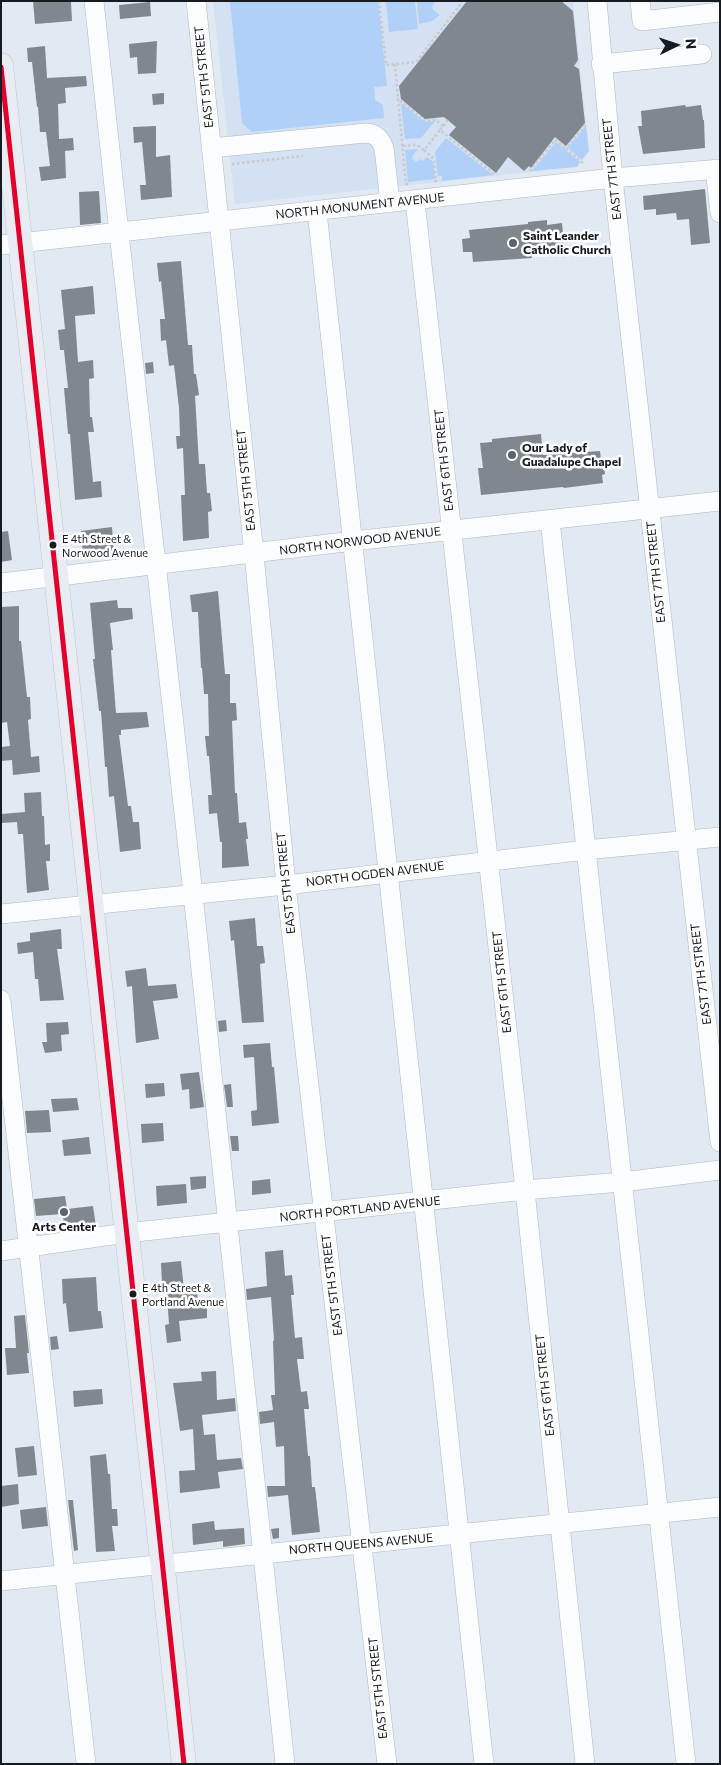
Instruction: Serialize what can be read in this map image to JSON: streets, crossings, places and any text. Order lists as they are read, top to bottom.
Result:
{
  "streets": {
    "street": [
      "EAST 5TH STREET",
      "EAST 7TH STREET",
      "NORTH MONUMENT AVENUE",
      "EAST 6TH STREET",
      "NORTH NORWOOD AVENUE",
      "NORTH OGDEN AVENUE",
      "NORTH PORTLAND AVENUE",
      "NORTH QUEENS AVENUE"
    ]
  },
  "crossings": [
    ["EAST 5TH STREET", "NORTH MONUMENT AVENUE"],
    ["EAST 5TH STREET", "NORTH NORWOOD AVENUE"],
    ["EAST 5TH STREET", "NORTH OGDEN AVENUE"],
    ["EAST 5TH STREET", "NORTH PORTLAND AVENUE"],
    ["EAST 5TH STREET", "NORTH QUEENS AVENUE"],
    ["EAST 7TH STREET", "NORTH MONUMENT AVENUE"],
    ["EAST 7TH STREET", "NORTH NORWOOD AVENUE"],
    ["EAST 7TH STREET", "NORTH OGDEN AVENUE"],
    ["NORTH MONUMENT AVENUE", "EAST 6TH STREET"],
    ["EAST 6TH STREET", "NORTH NORWOOD AVENUE"],
    ["EAST 6TH STREET", "NORTH OGDEN AVENUE"],
    ["EAST 6TH STREET", "NORTH PORTLAND AVENUE"],
    ["EAST 6TH STREET", "NORTH QUEENS AVENUE"]
  ],
  "places": [
    "Saint Leander Catholic Church",
    "Our Lady of Guadalupe Chapel",
    "E 4th Street & Norwood Avenue",
    "Arts Center",
    "E 4th Street & Portland Avenue"
  ],
  "north": "right"
}
